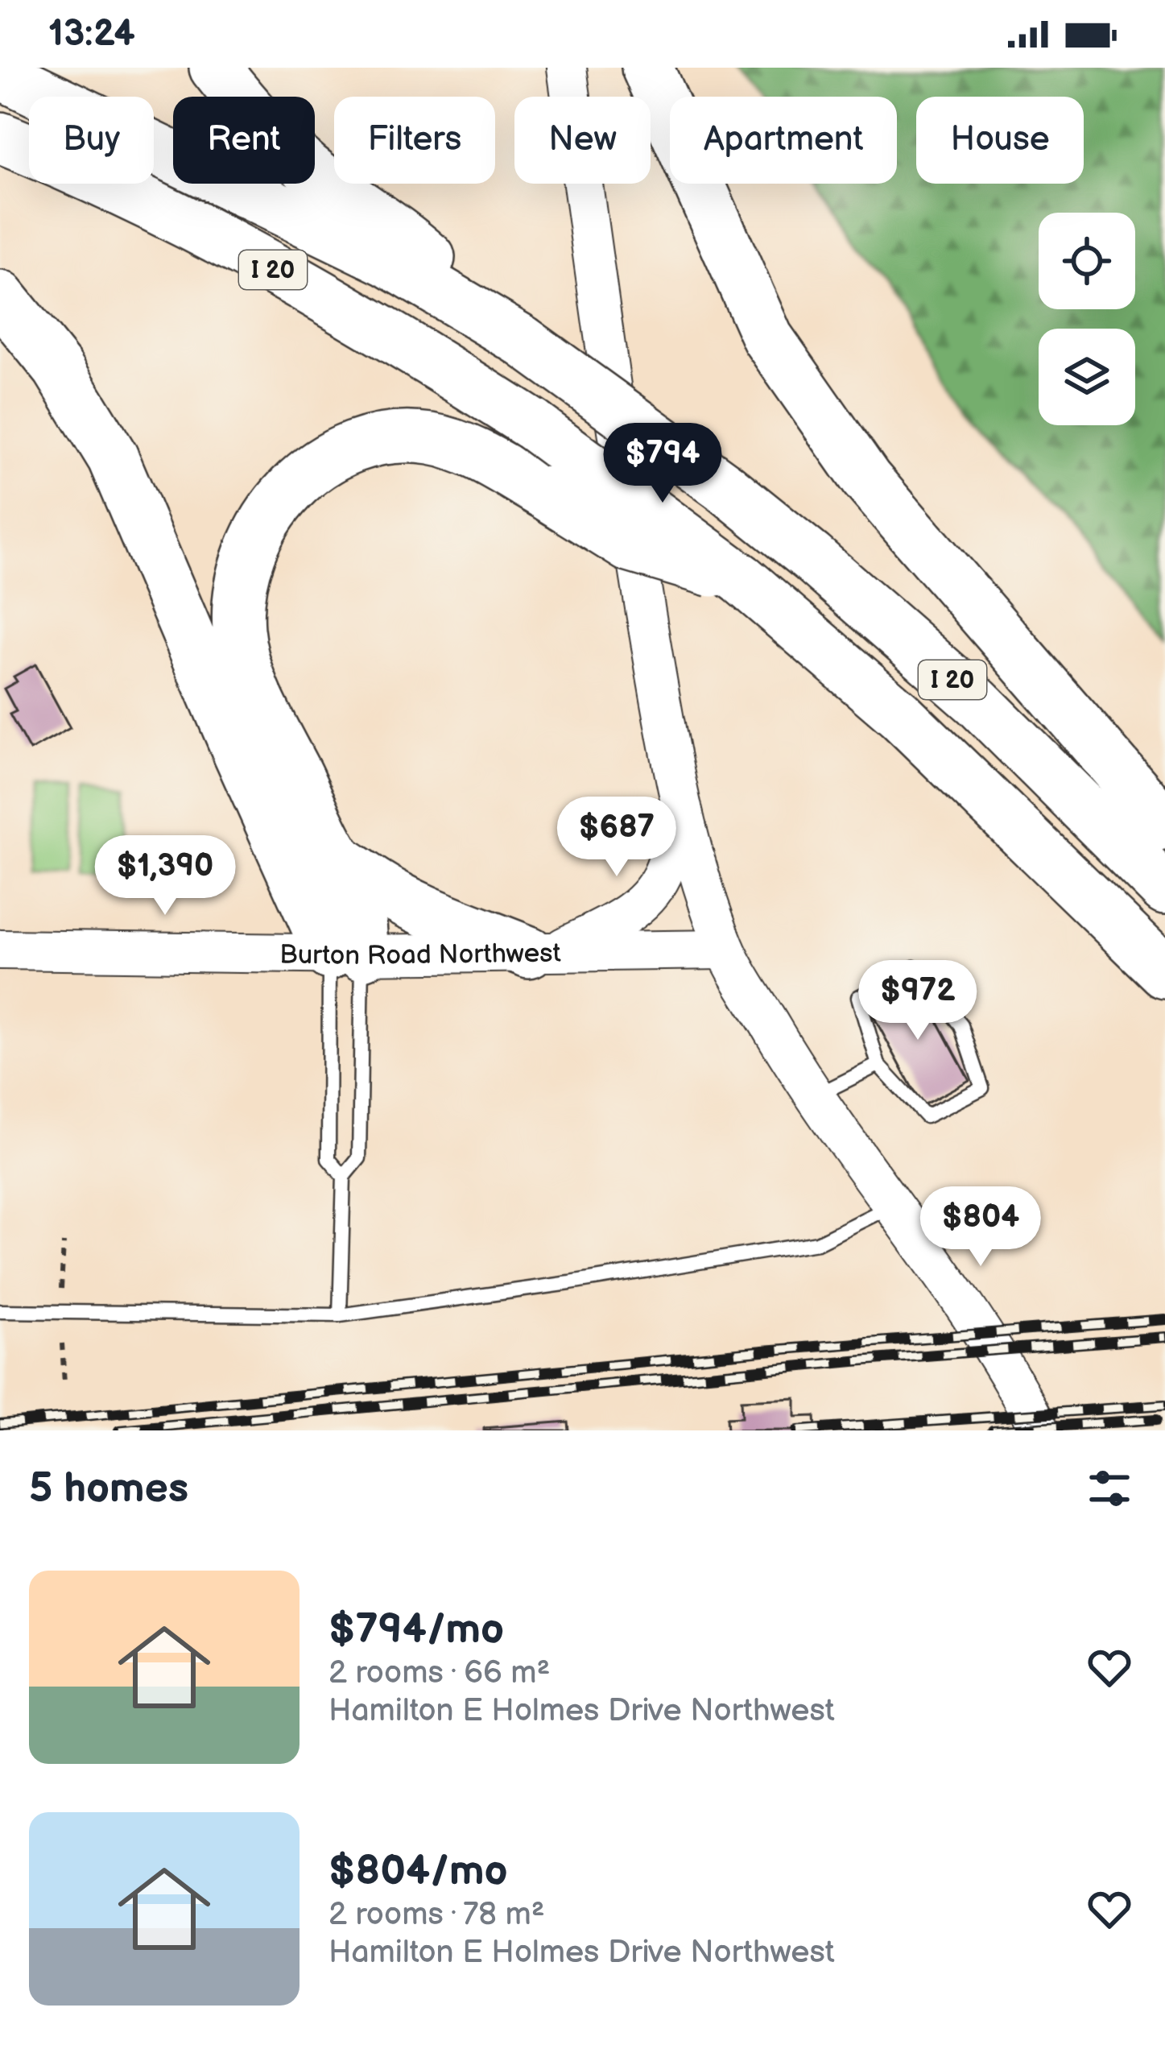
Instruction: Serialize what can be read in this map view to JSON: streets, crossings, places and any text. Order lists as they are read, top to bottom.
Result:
{
  "streets": {
    "highway": ["I 20"],
    "main road": ["Burton Road Northwest"]
  },
  "page": {
    "status": "13:24",
    "chip": [
      "Buy",
      "Rent",
      "Filters",
      "New",
      "Apartment",
      "House"
    ],
    "price": [
      "$794",
      "$687",
      "$1,390",
      "$972",
      "$804"
    ],
    "heading": "5 homes",
    "list": [
      {
        "name": "$794/mo",
        "note": "2 rooms · 66 m² · Hamilton E Holmes Drive Northwest"
      },
      {
        "name": "$804/mo",
        "note": "2 rooms · 78 m² · Hamilton E Holmes Drive Northwest"
      }
    ]
  }
}
